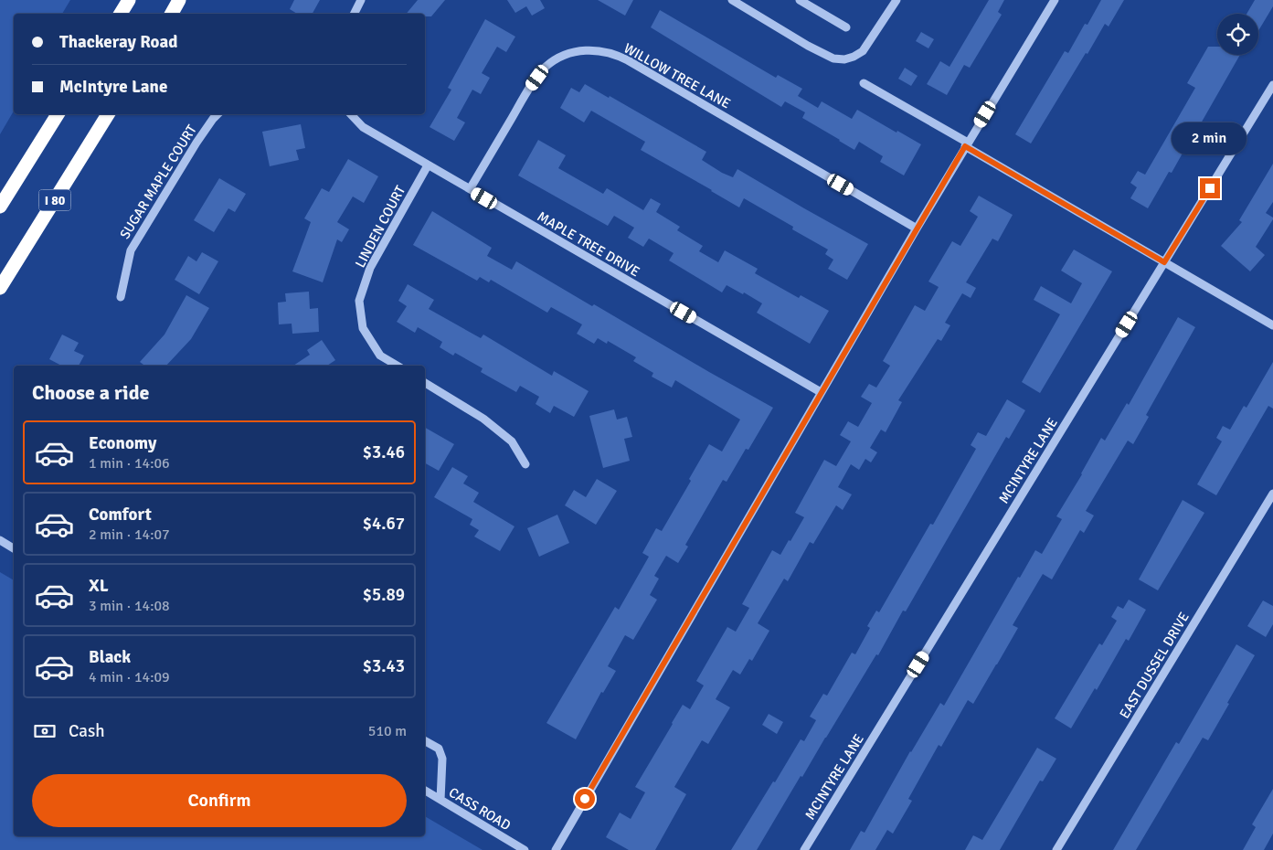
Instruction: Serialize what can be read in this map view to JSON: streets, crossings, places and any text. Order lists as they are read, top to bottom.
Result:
{
  "streets": {
    "highway": ["I 80"],
    "street": [
      "WILLOW TREE LANE",
      "SUGAR MAPLE COURT",
      "LINDEN COURT",
      "MAPLE TREE DRIVE",
      "MCINTYRE LANE",
      "EAST DUSSEL DRIVE",
      "CASS ROAD"
    ]
  },
  "crossings": [
    ["WILLOW TREE LANE", "MAPLE TREE DRIVE"],
    ["LINDEN COURT", "MAPLE TREE DRIVE"]
  ],
  "page": {
    "banner": ["Thackeray Road", "McIntyre Lane"],
    "bubble": "2 min",
    "heading": "Choose a ride",
    "list": [
      {
        "name": "Economy",
        "note": "1 min · 14:06",
        "value": "$3.46"
      },
      {
        "name": "Comfort",
        "note": "2 min · 14:07",
        "value": "$4.67"
      },
      {
        "name": "XL",
        "note": "3 min · 14:08",
        "value": "$5.89"
      },
      {
        "name": "Black",
        "note": "4 min · 14:09",
        "value": "$3.43"
      }
    ],
    "pay": ["Cash", "510 m"],
    "buttons": "Confirm"
  }
}
